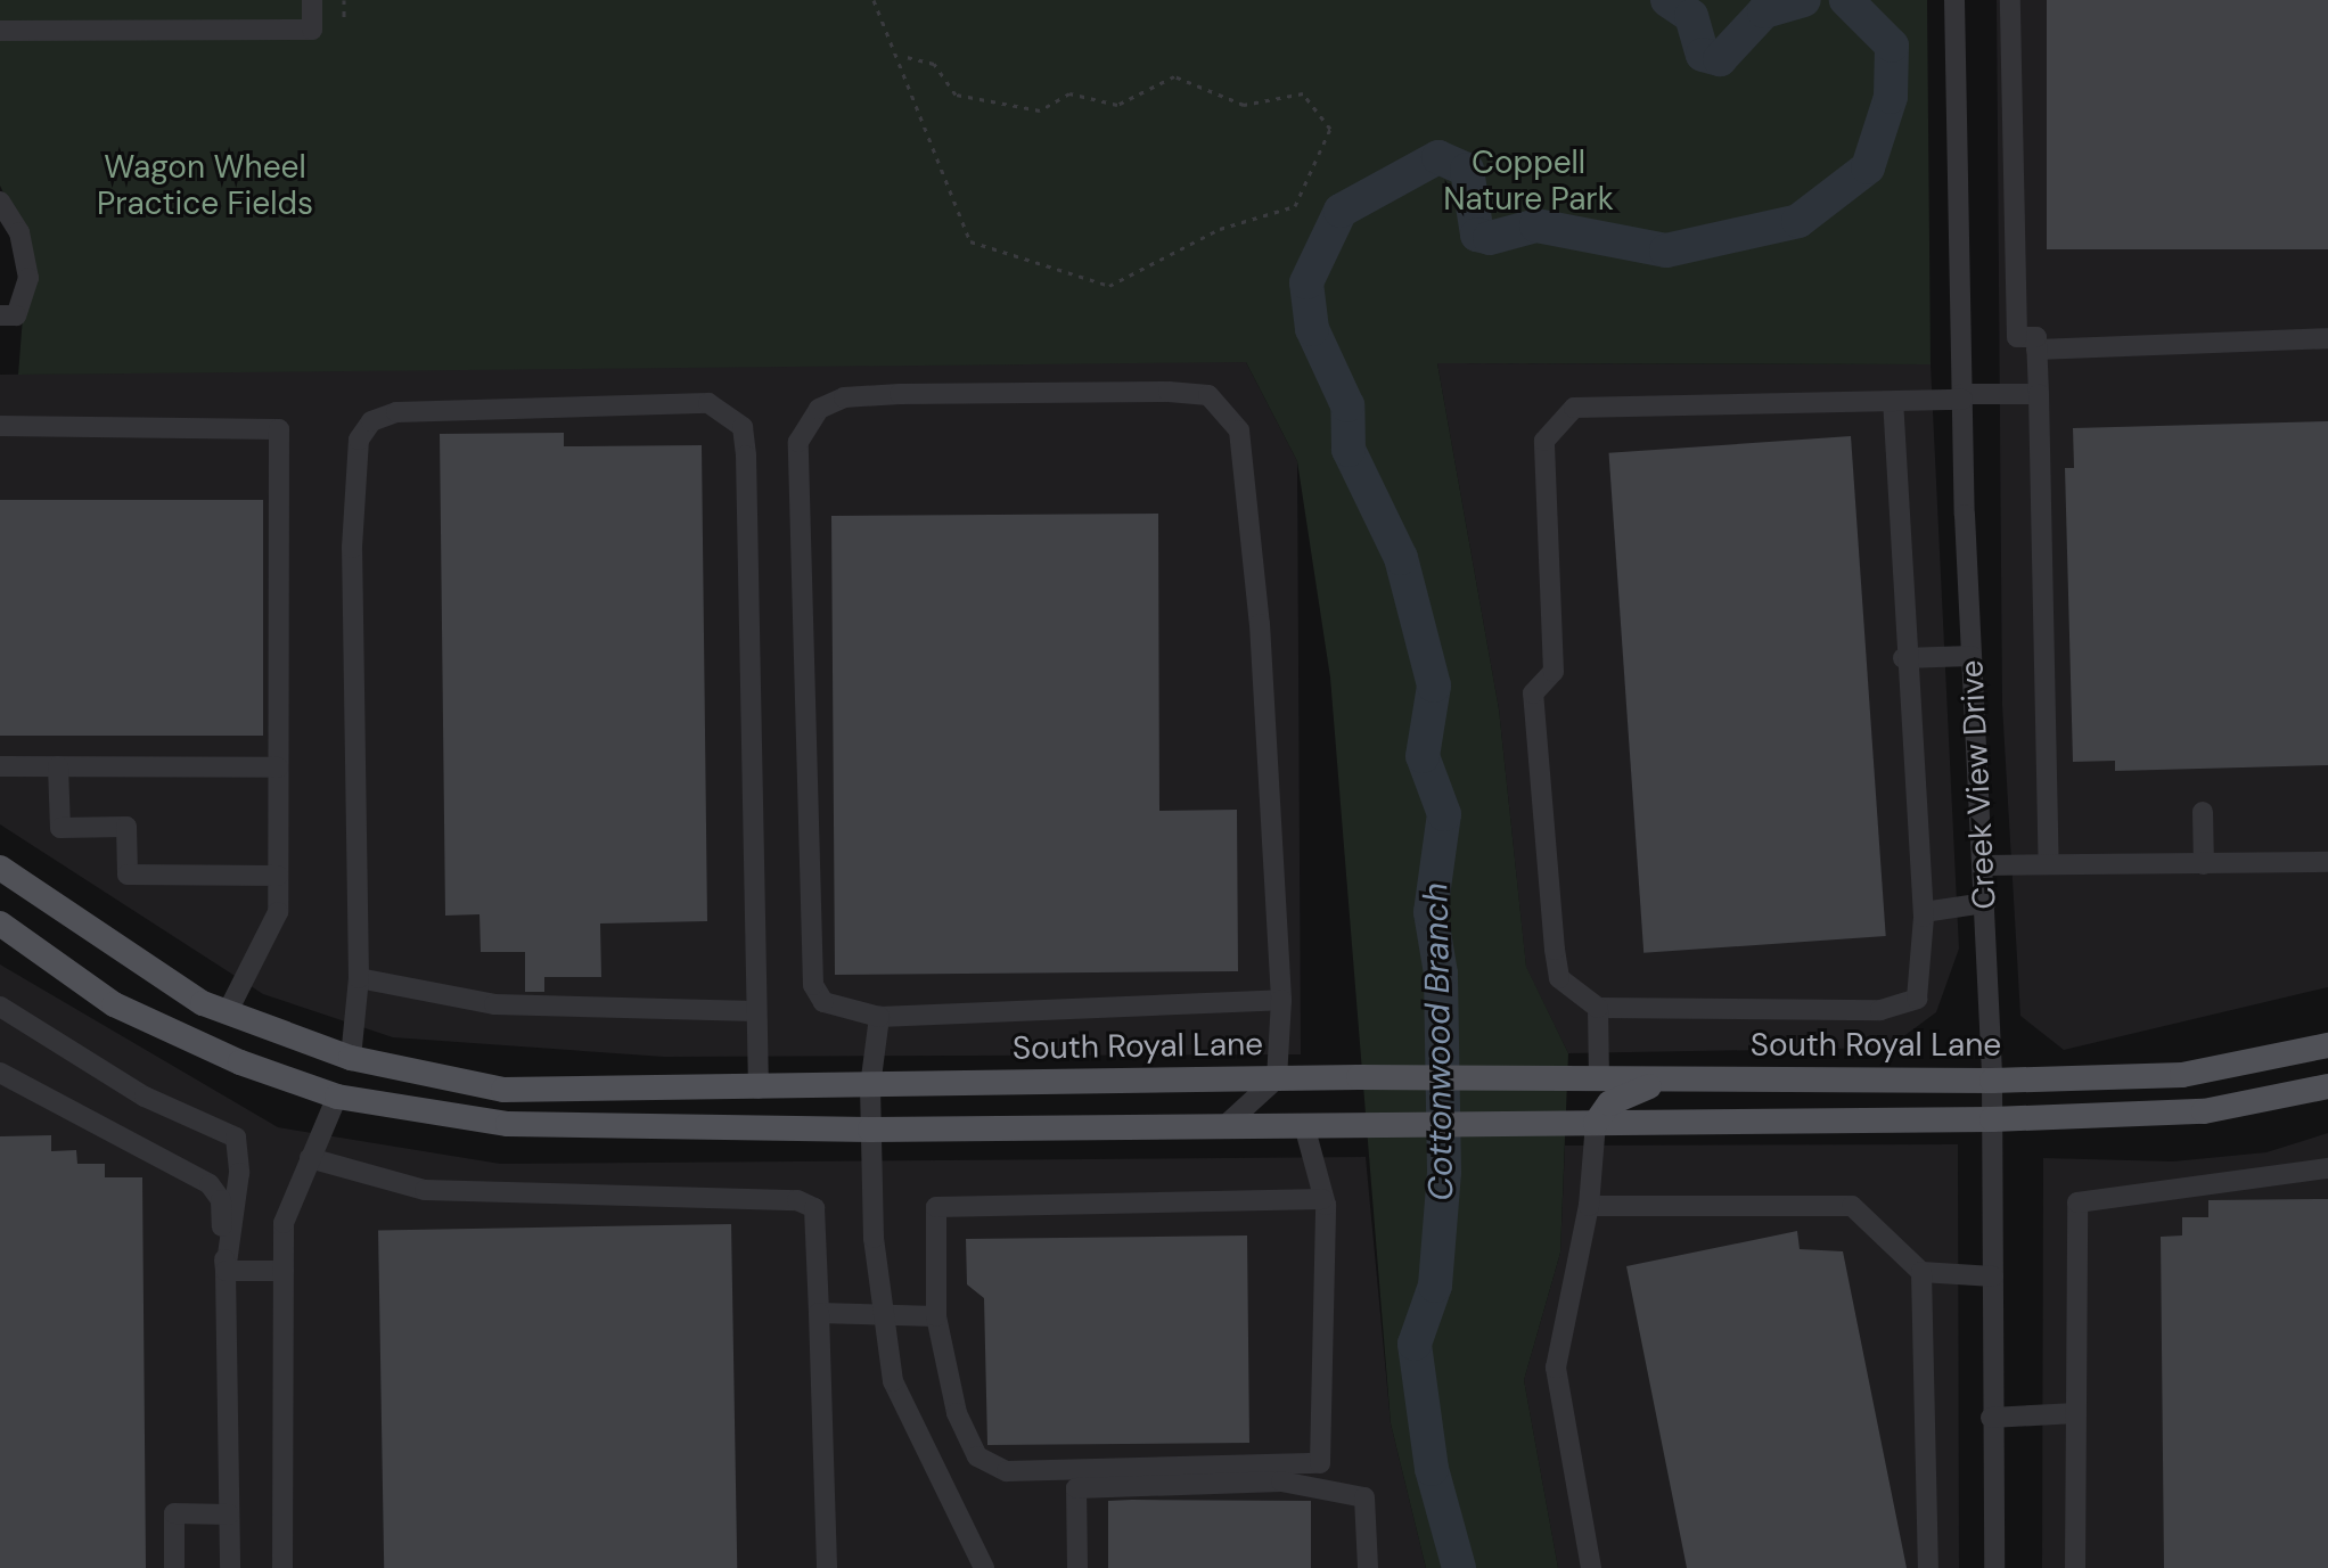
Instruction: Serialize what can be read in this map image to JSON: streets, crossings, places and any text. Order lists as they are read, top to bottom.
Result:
{
  "streets": {
    "main road": ["South Royal Lane"],
    "street": ["Creek View Drive"]
  },
  "crossings": [
    ["Creek View Drive", "South Royal Lane"]
  ],
  "water": ["Cottonwood Branch"],
  "parks": ["Coppell Nature Park", "Wagon Wheel Practice Fields"]
}
